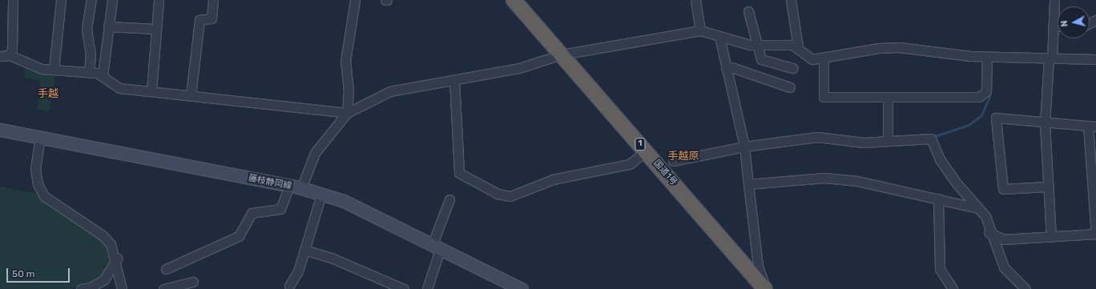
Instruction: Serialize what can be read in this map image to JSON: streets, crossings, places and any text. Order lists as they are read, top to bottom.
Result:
{
  "streets": {
    "highway": ["1", "国道1号"],
    "main road": ["藤枝静岡線"]
  },
  "districts": ["手越", "手越原"],
  "scale_bar": "50 m",
  "north": "left"
}
